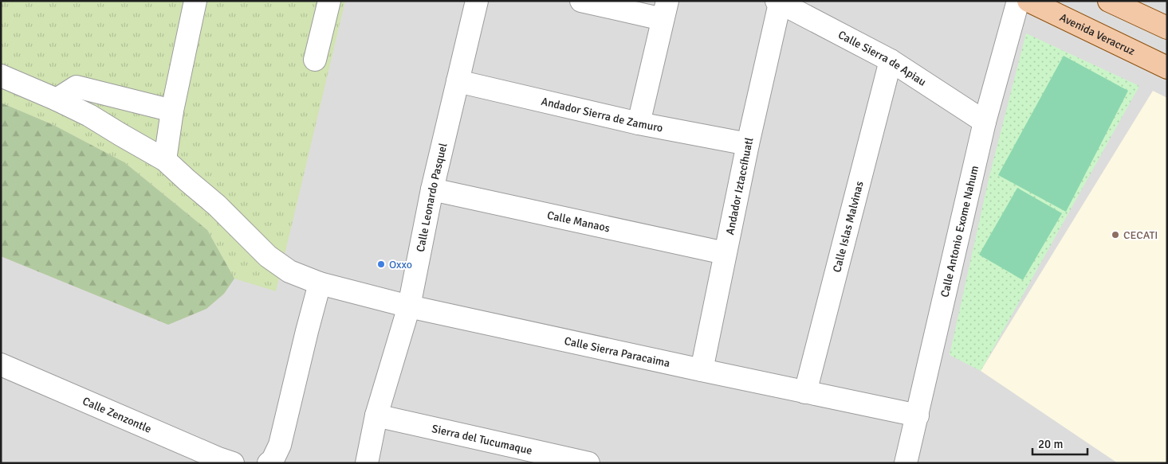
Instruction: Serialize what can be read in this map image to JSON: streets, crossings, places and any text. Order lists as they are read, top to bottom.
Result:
{
  "streets": {
    "main road": ["Avenida Veracruz"],
    "street": [
      "Calle Sierra de Apiau",
      "Andador Sierra de Zamuro",
      "Andador Iztaccíhuatl",
      "Calle Leonardo Pasquel",
      "Calle Manaos",
      "Calle Islas Malvinas",
      "Calle Antonio Exome Nahum",
      "Calle Sierra Paracaima",
      "Calle Zenzontle",
      "Sierra del Tucumaque"
    ]
  },
  "crossings": [
    ["Calle Sierra de Apiau", "Andador Iztaccíhuatl"],
    ["Calle Sierra de Apiau", "Calle Islas Malvinas"],
    ["Calle Sierra de Apiau", "Calle Antonio Exome Nahum"],
    ["Andador Sierra de Zamuro", "Andador Iztaccíhuatl"],
    ["Andador Sierra de Zamuro", "Calle Leonardo Pasquel"],
    ["Andador Iztaccíhuatl", "Calle Manaos"],
    ["Andador Iztaccíhuatl", "Calle Sierra Paracaima"],
    ["Calle Leonardo Pasquel", "Calle Manaos"],
    ["Calle Leonardo Pasquel", "Calle Sierra Paracaima"],
    ["Calle Leonardo Pasquel", "Sierra del Tucumaque"],
    ["Calle Islas Malvinas", "Calle Sierra Paracaima"],
    ["Calle Antonio Exome Nahum", "Calle Sierra Paracaima"]
  ],
  "places": ["CECATI", "Oxxo"],
  "scale_bar": "20 m"
}
